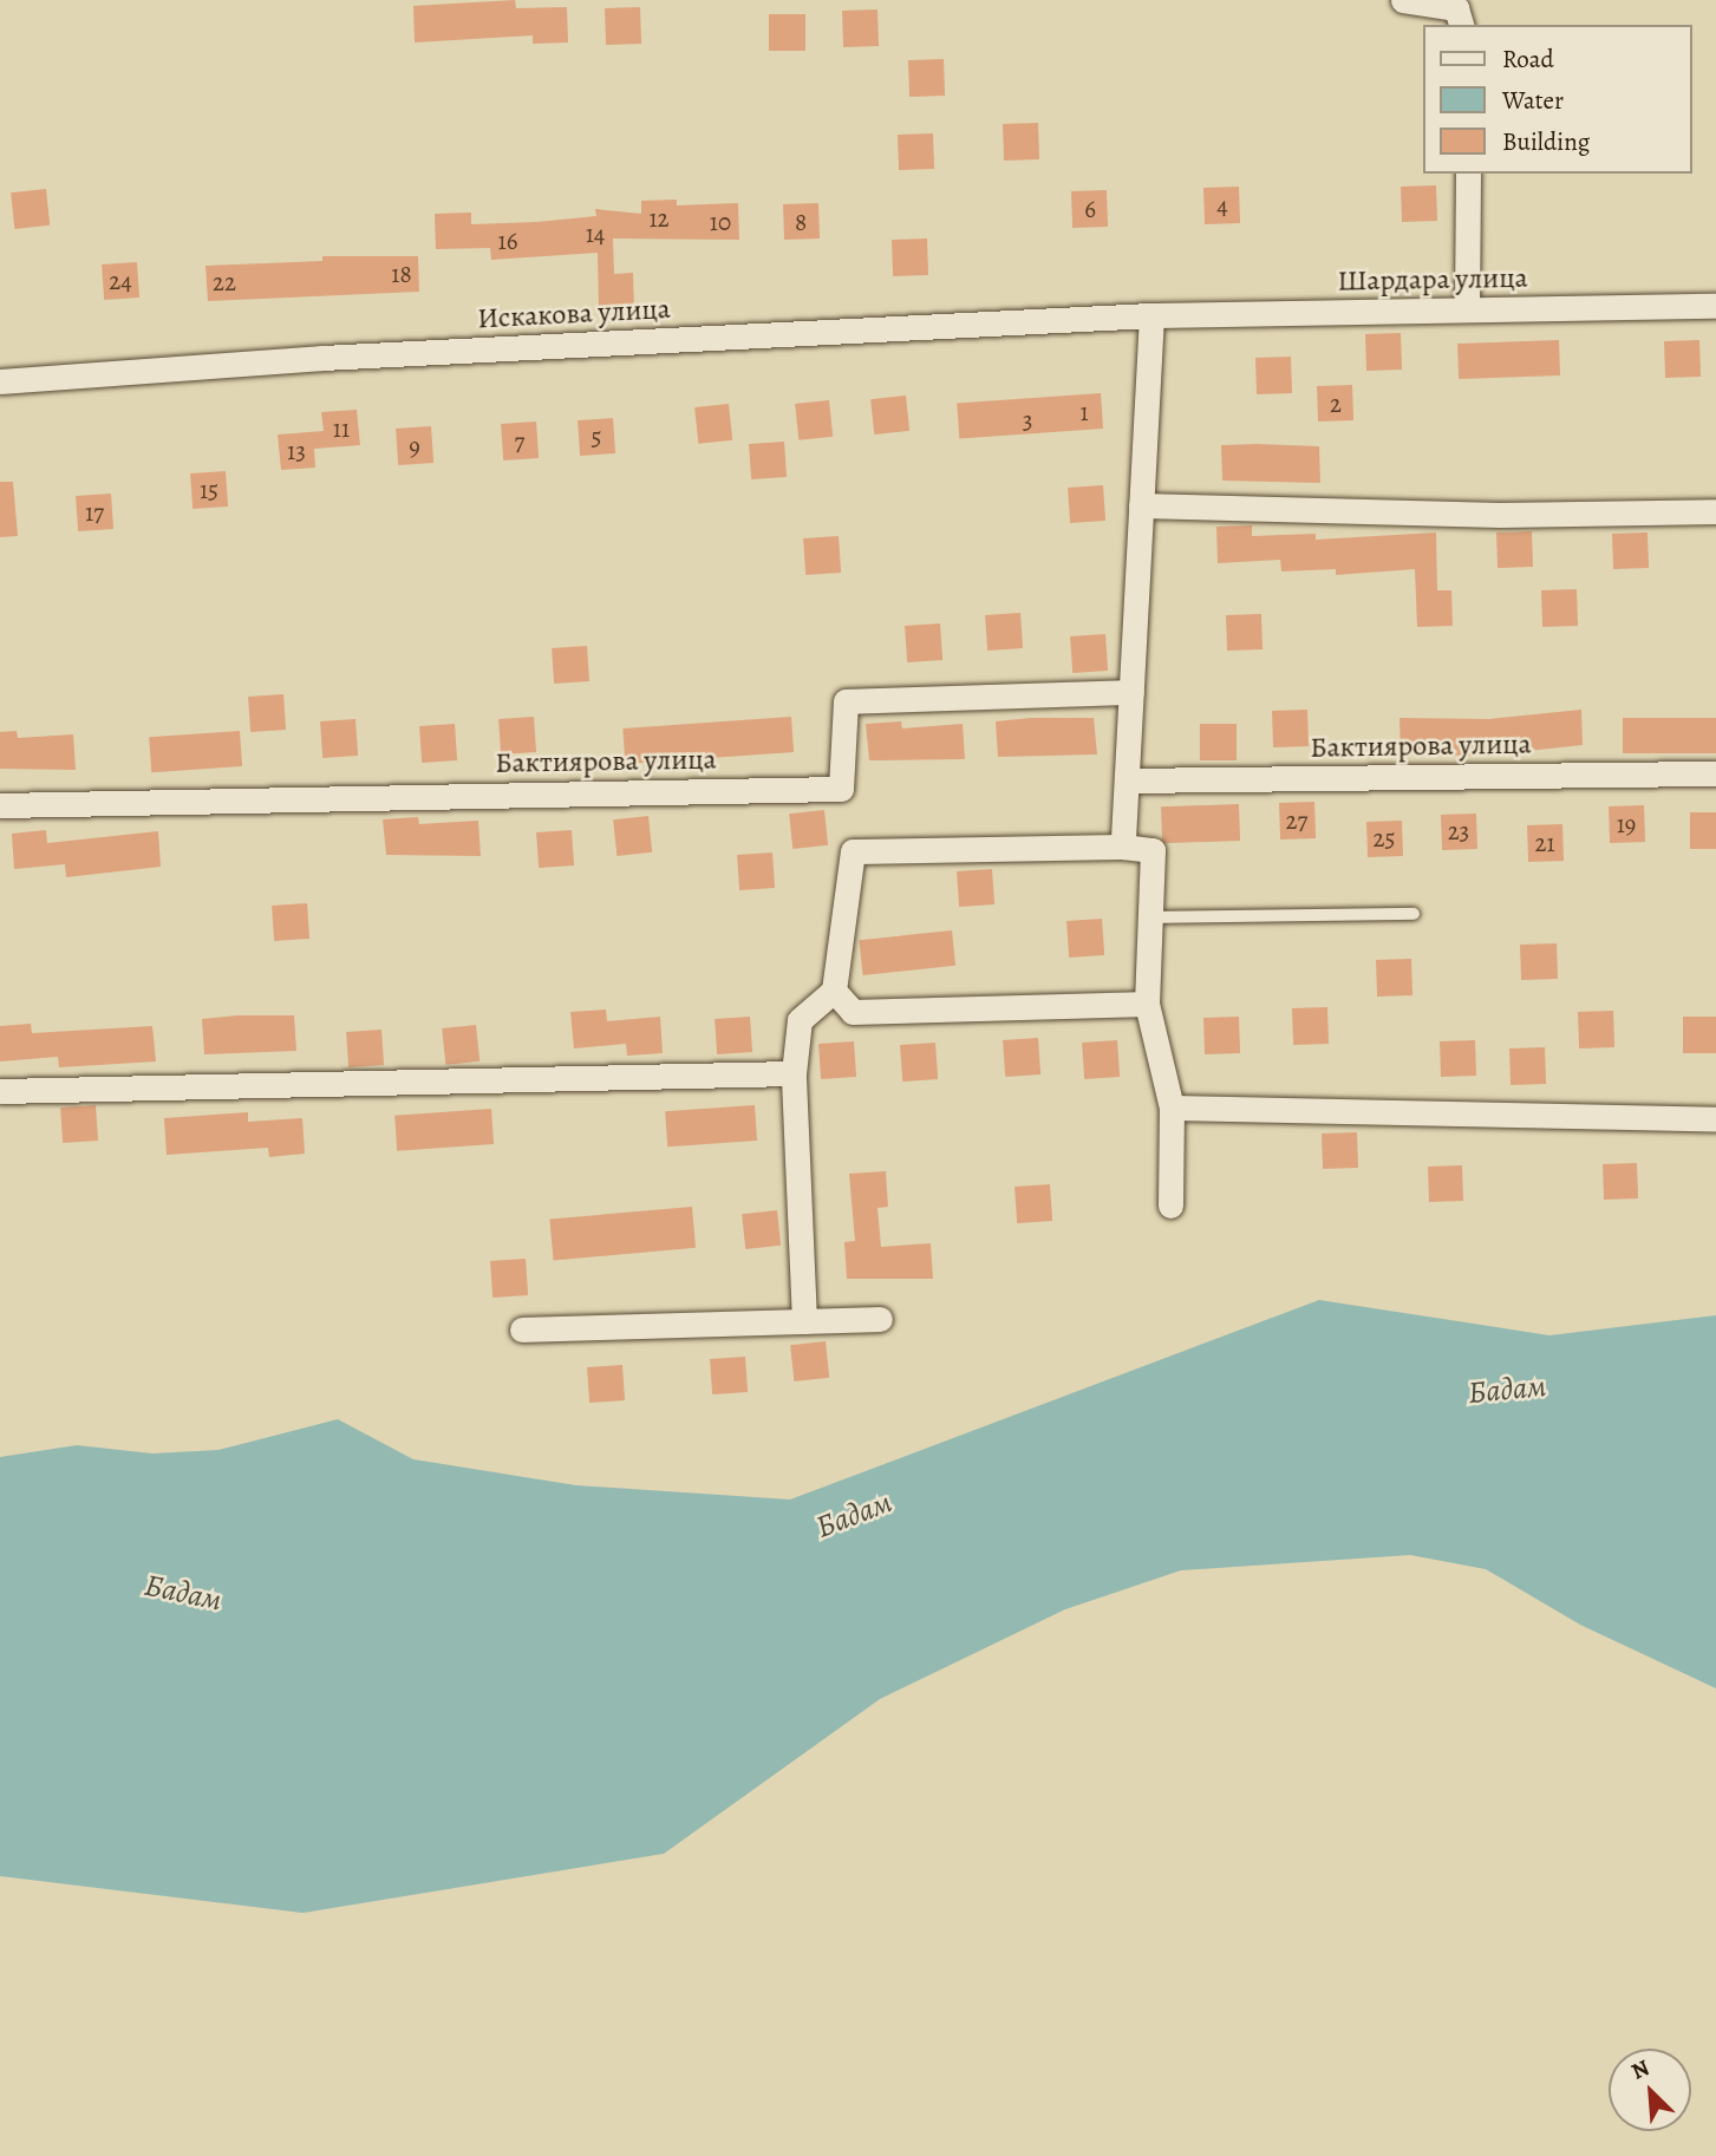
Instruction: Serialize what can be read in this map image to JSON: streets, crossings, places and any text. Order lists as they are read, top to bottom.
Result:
{
  "streets": {
    "street": ["Шардара улица", "Искакова улица", "Бактиярова улица"]
  },
  "crossings": [
    ["Шардара улица", "Искакова улица"]
  ],
  "water": ["Бадам"],
  "house_numbers": [
    "4",
    "6",
    "12",
    "10",
    "8",
    "14",
    "16",
    "18",
    "24",
    "22",
    "2",
    "1",
    "3",
    "11",
    "5",
    "7",
    "9",
    "13",
    "15",
    "17",
    "27",
    "19",
    "23",
    "25",
    "21"
  ],
  "legend": ["Road", "Water", "Building"],
  "north": "top left"
}
